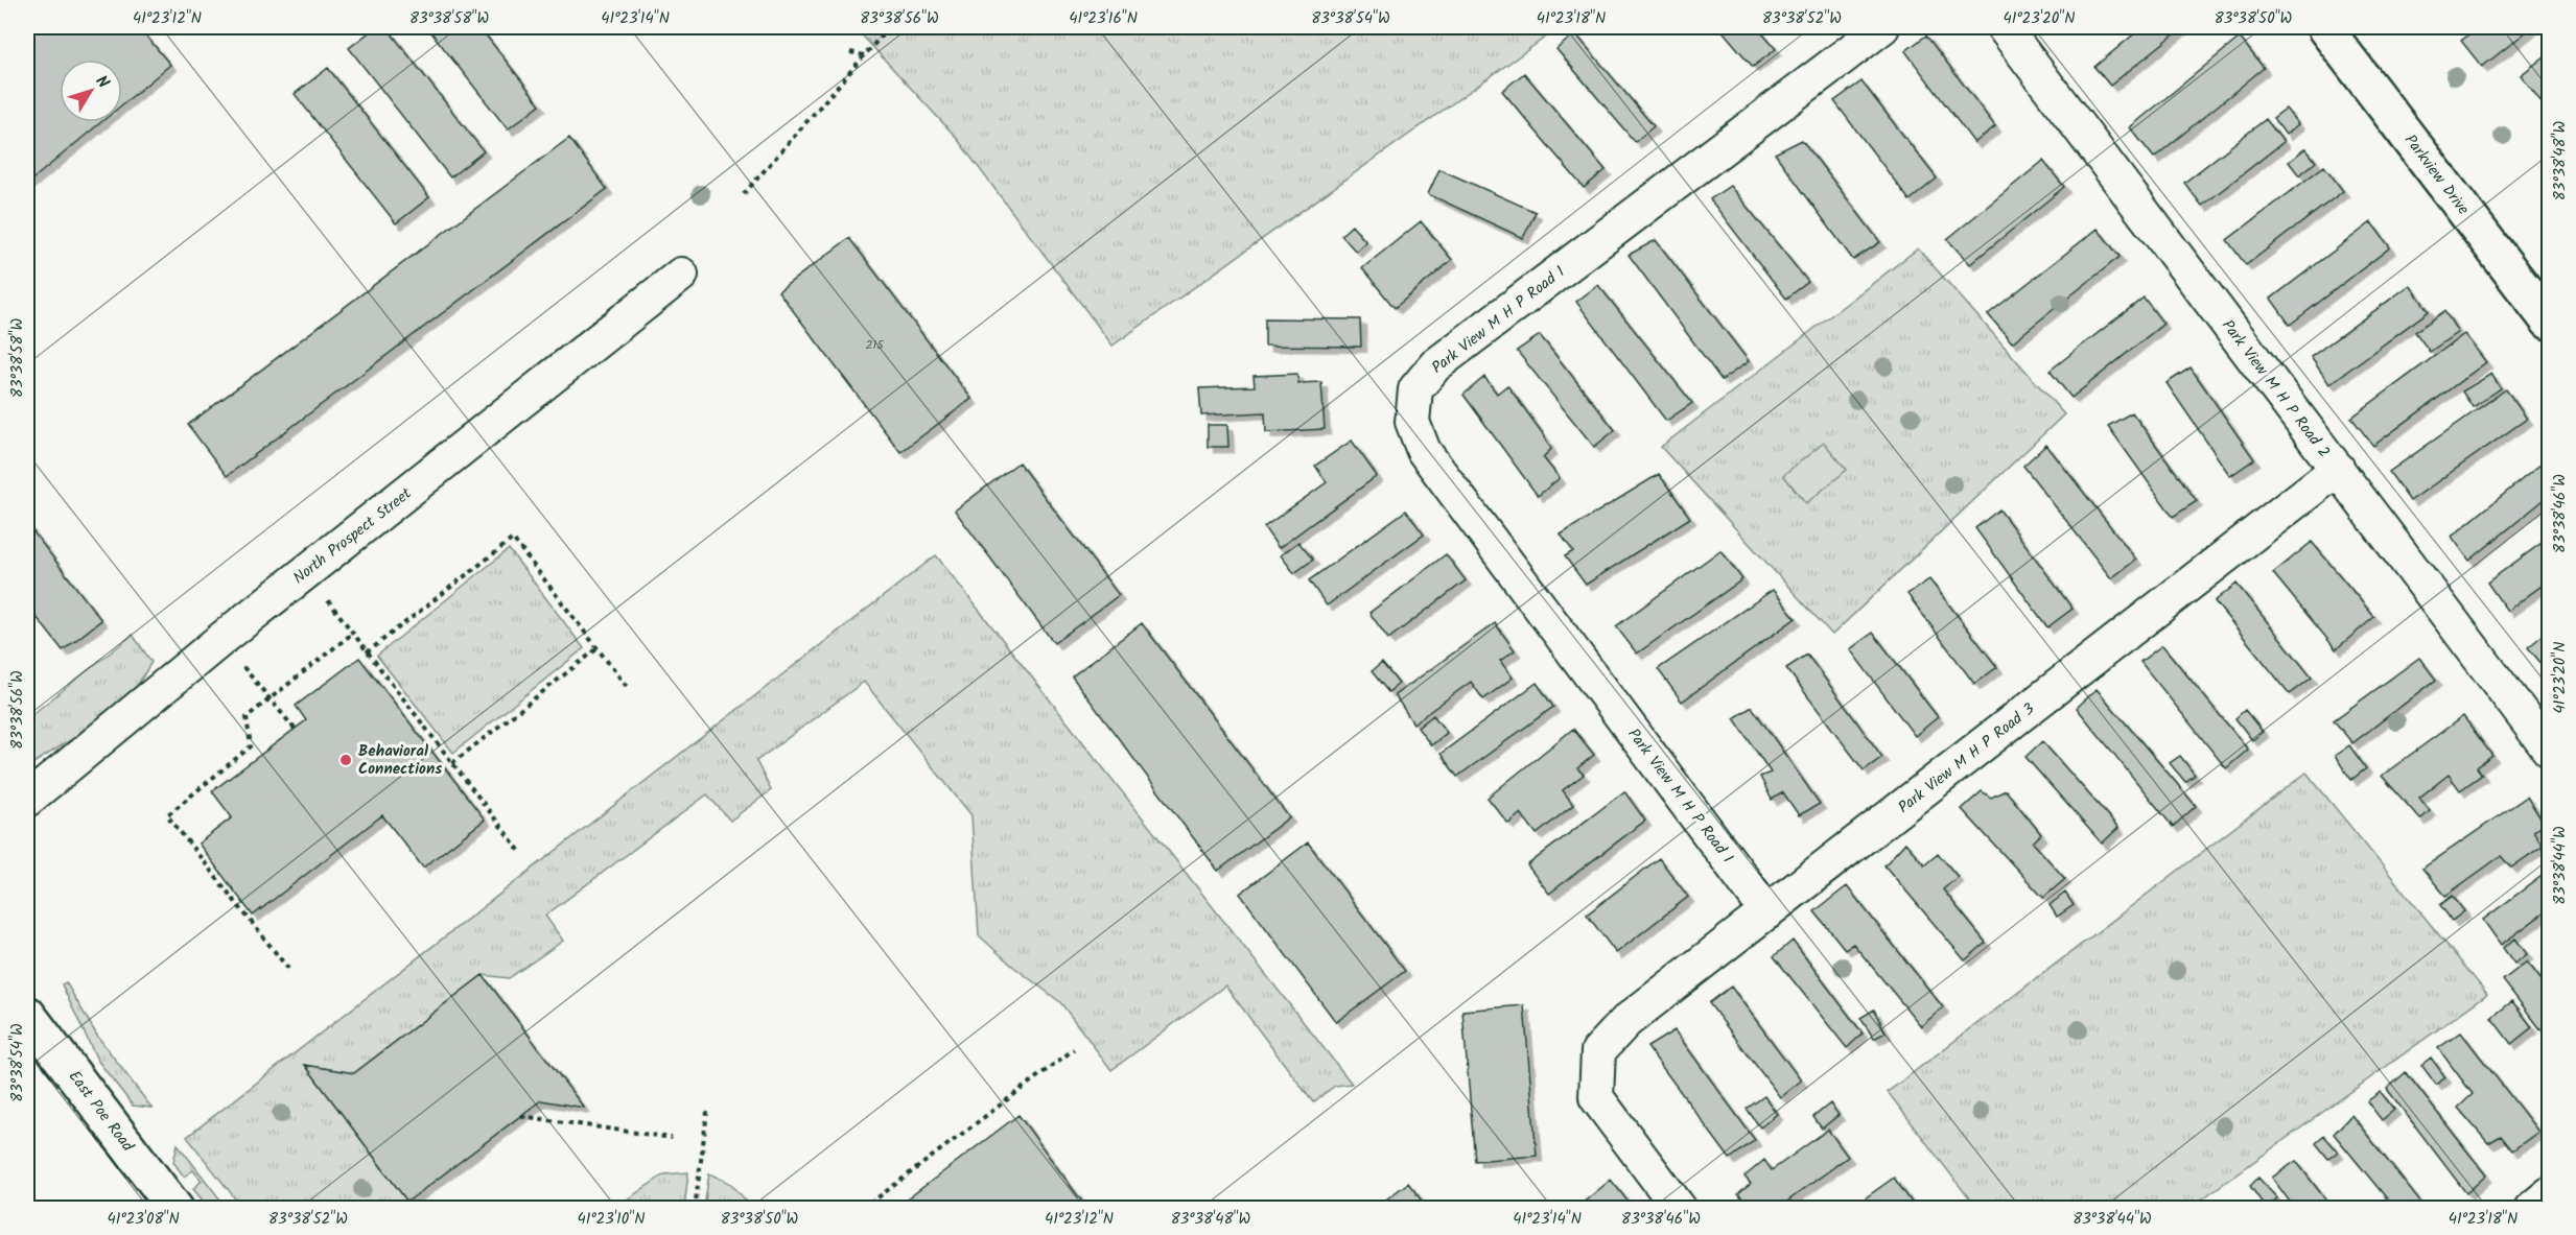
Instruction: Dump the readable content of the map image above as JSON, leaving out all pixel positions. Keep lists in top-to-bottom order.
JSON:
{
  "streets": {
    "street": [
      "Parkview Drive",
      "Park View M H P Road 1",
      "Park View M H P Road 2",
      "North Prospect Street",
      "Park View M H P Road 3",
      "East Poe Road"
    ]
  },
  "crossings": [
    ["Park View M H P Road 1", "Park View M H P Road 3"],
    ["Park View M H P Road 2", "Park View M H P Road 3"]
  ],
  "places": ["Behavioral Connections"],
  "house_numbers": ["215"],
  "north": "top right",
  "coordinates": [
    "41°23'12\"N",
    "83°38'58\"W",
    "41°23'14\"N",
    "83°38'56\"W",
    "41°23'16\"N",
    "83°38'54\"W",
    "41°23'18\"N",
    "83°38'52\"W",
    "41°23'20\"N",
    "83°38'50\"W",
    "83°38'48\"W",
    "83°38'46\"W",
    "83°38'44\"W",
    "41°23'08\"N",
    "41°23'10\"N"
  ]
}
